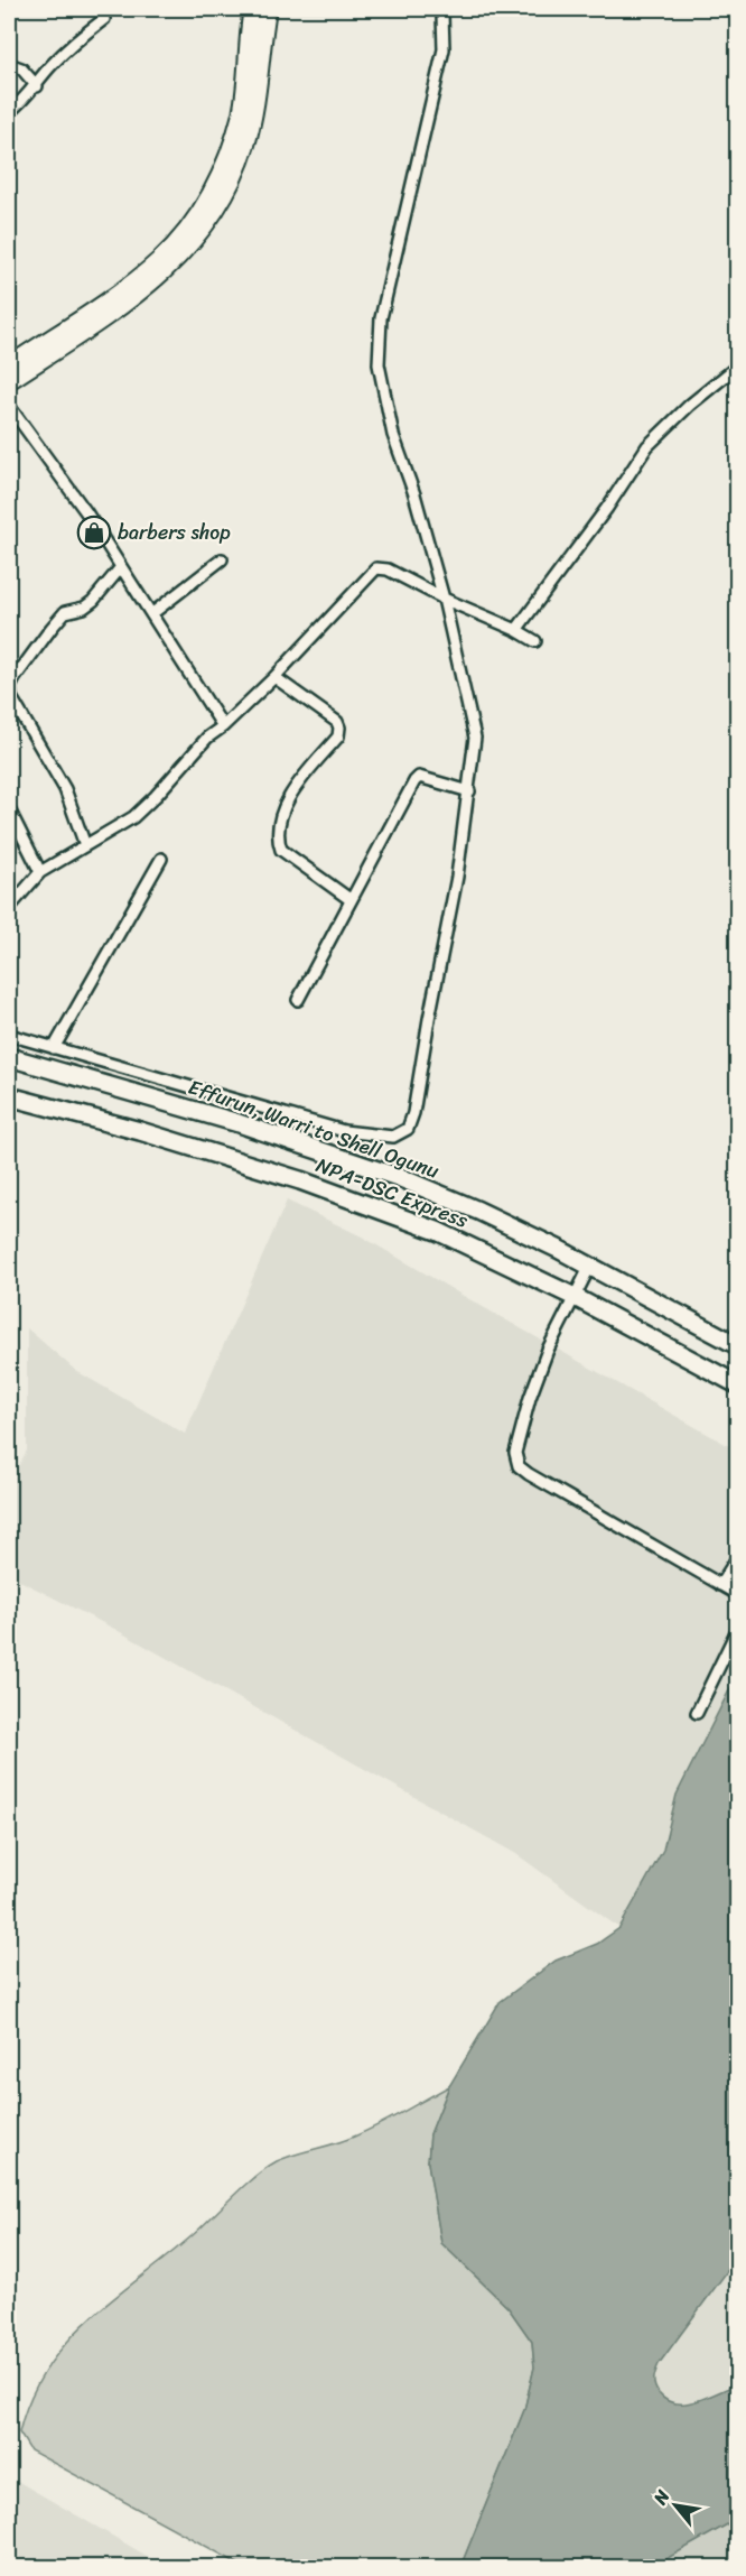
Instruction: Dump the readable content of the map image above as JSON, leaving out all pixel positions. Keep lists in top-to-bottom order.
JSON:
{
  "streets": {
    "main road": ["Effurun, Warri to Shell Ogunu", "NPA-DSC Express"]
  },
  "places": {
    "shop": ["barbers shop"]
  },
  "north": "top left"
}
